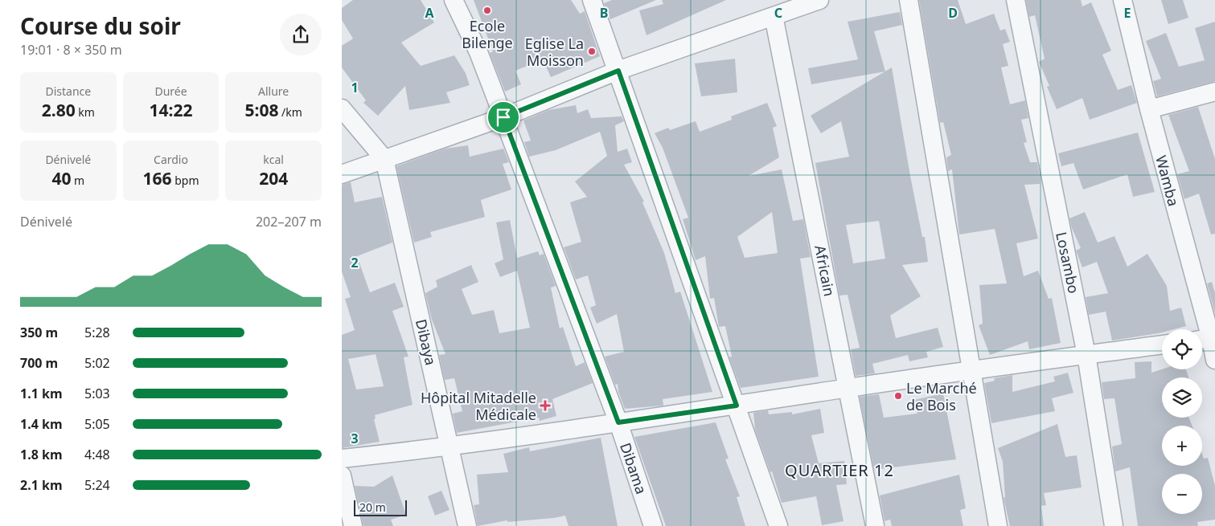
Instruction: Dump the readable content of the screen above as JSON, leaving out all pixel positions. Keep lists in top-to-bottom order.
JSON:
{
  "streets": {
    "street": [
      "Wamba",
      "Losambo",
      "Africain",
      "Dibaya",
      "Dibama"
    ]
  },
  "districts": ["QUARTIER 12"],
  "places": {
    "other": ["Ecole Bilenge", "Eglise La Moisson", "Le Marché de Bois"],
    "health": ["Hôpital Mitadelle Médicale"]
  },
  "scale_bar": "20 m",
  "page": {
    "heading": ["Course du soir", "19:01 · 8 × 350 m"],
    "stats": [
      ["Distance", "2.80 km"],
      ["Durée", "14:22"],
      ["Allure", "5:08 /km"],
      ["Dénivelé", "40 m"],
      ["Cardio", "166 bpm"],
      ["kcal", "204"]
    ],
    "chart": ["Dénivelé", "202–207 m"],
    "list": [
      {
        "name": "350 m",
        "note": "5:28"
      },
      {
        "name": "700 m",
        "note": "5:02"
      },
      {
        "name": "1.1 km",
        "note": "5:03"
      },
      {
        "name": "1.4 km",
        "note": "5:05"
      },
      {
        "name": "1.8 km",
        "note": "4:48"
      },
      {
        "name": "2.1 km",
        "note": "5:24"
      }
    ],
    "map_buttons": ["+", "−"],
    "scale": "20 m"
  },
  "grid": {
    "columns": [
      "A",
      "B",
      "C",
      "D",
      "E"
    ],
    "rows": ["1", "2", "3"]
  }
}
